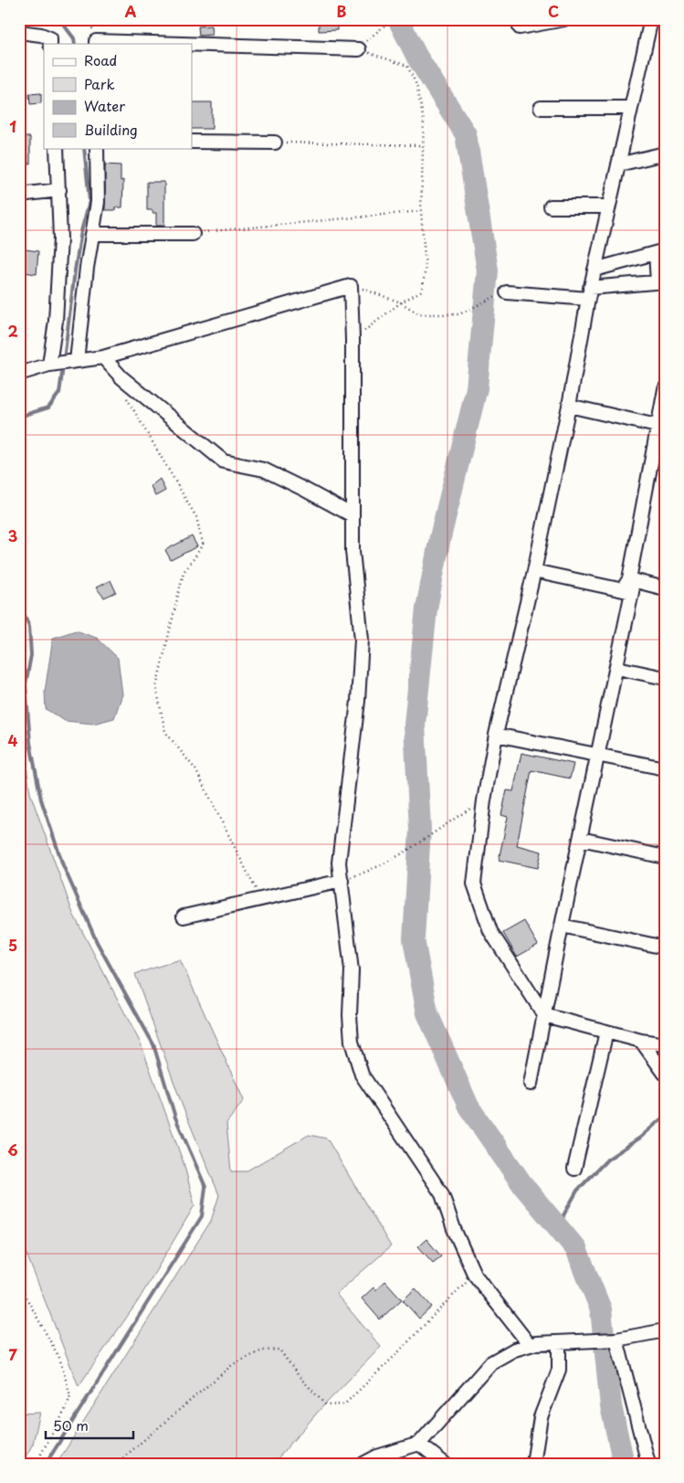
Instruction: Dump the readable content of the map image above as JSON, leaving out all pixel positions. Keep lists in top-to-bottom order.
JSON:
{
  "legend": [
    "Road",
    "Park",
    "Water",
    "Building"
  ],
  "scale_bar": "50 m",
  "grid": {
    "columns": ["A", "B", "C"],
    "rows": [
      "1",
      "2",
      "3",
      "4",
      "5",
      "6",
      "7"
    ]
  }
}
